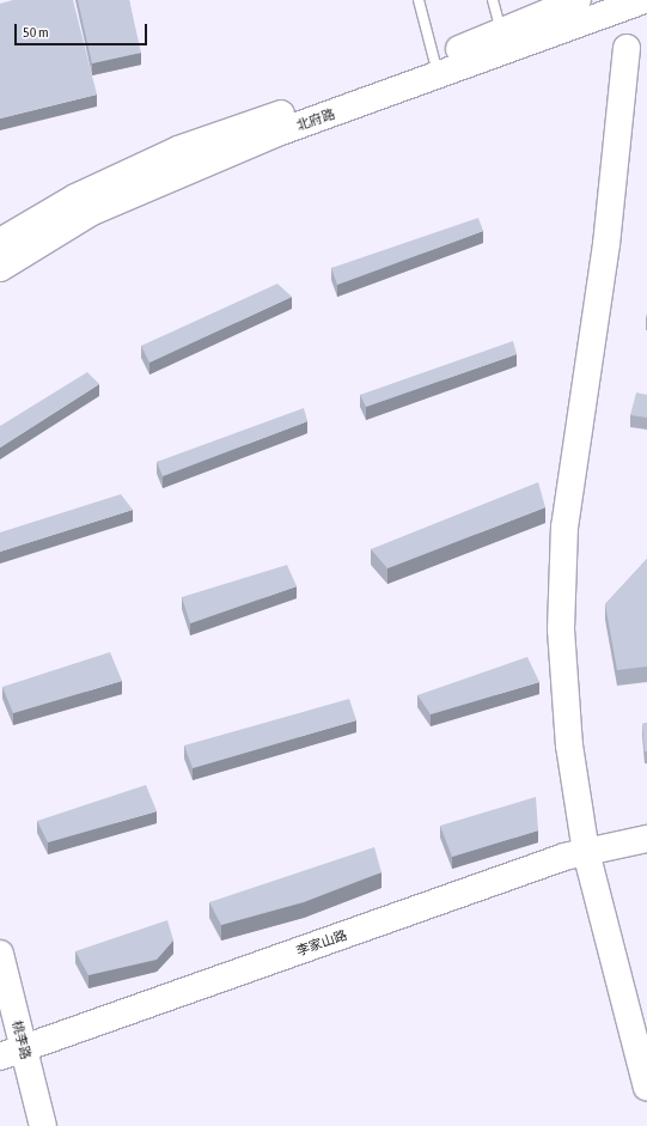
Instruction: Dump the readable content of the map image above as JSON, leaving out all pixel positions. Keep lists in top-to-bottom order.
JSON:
{
  "streets": {
    "street": ["北府路", "李家山路", "桃李路"]
  },
  "crossings": [
    ["李家山路", "桃李路"]
  ],
  "scale_bar": "50 m"
}
